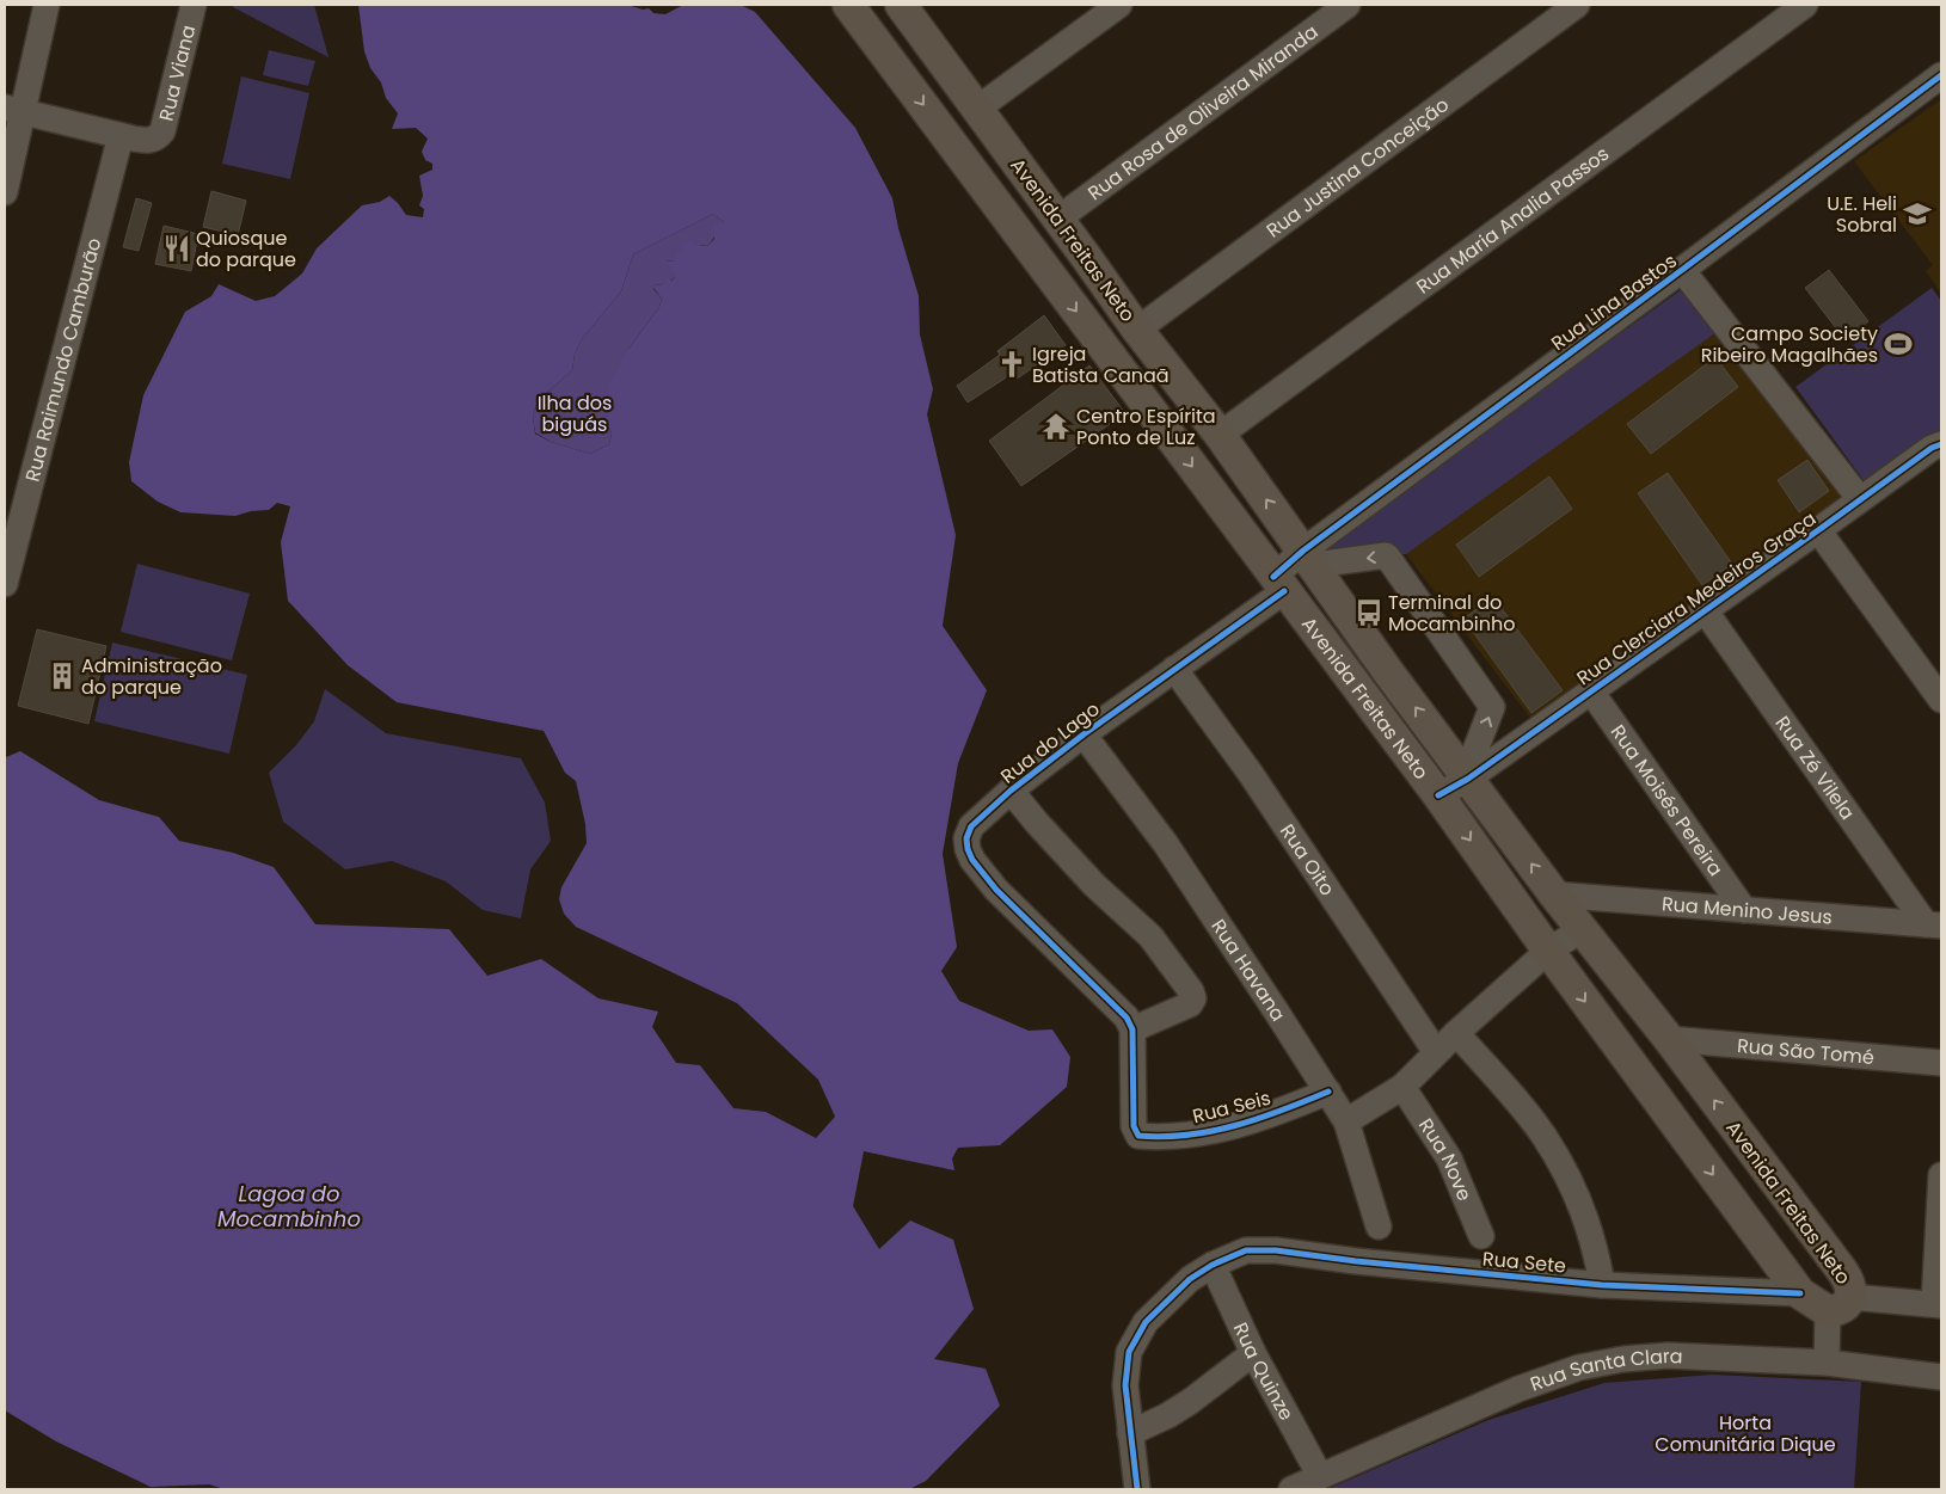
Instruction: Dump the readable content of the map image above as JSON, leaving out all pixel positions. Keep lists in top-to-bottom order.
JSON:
{
  "streets": {
    "main road": ["Avenida Freitas Neto"],
    "street": [
      "Rua Viana",
      "Rua Rosa de Oliveira Miranda",
      "Rua Justina Conceição",
      "Rua Maria Analia Passos",
      "Rua Lina Bastos",
      "Rua Raimundo Camburão",
      "Rua Clerciara Medeiros Graça",
      "Rua do Lago",
      "Rua Zé Vilela",
      "Rua Moisés Pereira",
      "Rua Oito",
      "Rua Menino Jesus",
      "Rua Havana",
      "Rua São Tomé",
      "Rua Seis",
      "Rua Nove",
      "Rua Sete",
      "Rua Quinze",
      "Rua Santa Clara"
    ]
  },
  "crossings": [
    ["Rua Viana", "Rua Raimundo Camburão"],
    ["Rua Rosa de Oliveira Miranda", "Avenida Freitas Neto"],
    ["Rua Justina Conceição", "Avenida Freitas Neto"],
    ["Rua Maria Analia Passos", "Avenida Freitas Neto"],
    ["Avenida Freitas Neto", "Rua Lina Bastos"],
    ["Avenida Freitas Neto", "Rua Clerciara Medeiros Graça"],
    ["Avenida Freitas Neto", "Rua do Lago"],
    ["Avenida Freitas Neto", "Rua Menino Jesus"],
    ["Avenida Freitas Neto", "Rua São Tomé"],
    ["Avenida Freitas Neto", "Rua Sete"],
    ["Rua Lina Bastos", "Rua do Lago"],
    ["Rua Clerciara Medeiros Graça", "Rua Zé Vilela"],
    ["Rua Clerciara Medeiros Graça", "Rua Moisés Pereira"],
    ["Rua do Lago", "Rua Oito"],
    ["Rua do Lago", "Rua Havana"],
    ["Rua do Lago", "Rua Seis"],
    ["Rua Zé Vilela", "Rua Menino Jesus"],
    ["Rua Moisés Pereira", "Rua Menino Jesus"],
    ["Rua Havana", "Rua Seis"],
    ["Rua Sete", "Rua Quinze"],
    ["Rua Quinze", "Rua Santa Clara"]
  ],
  "water": ["Lagoa do Mocambinho"],
  "parks": ["Ilha dos biguás", "Horta Comunitária Dique"],
  "places": {
    "school or university": ["U.E. Heli Sobral"],
    "restaurant": ["Quiosque do parque"],
    "sports": ["Campo Society Ribeiro Magalhães"],
    "church": ["Igreja Batista Canaã"],
    "temple": ["Centro Espírita Ponto de Luz"],
    "bus stop": ["Terminal do Mocambinho"],
    "building": ["Administração do parque"]
  }
}
